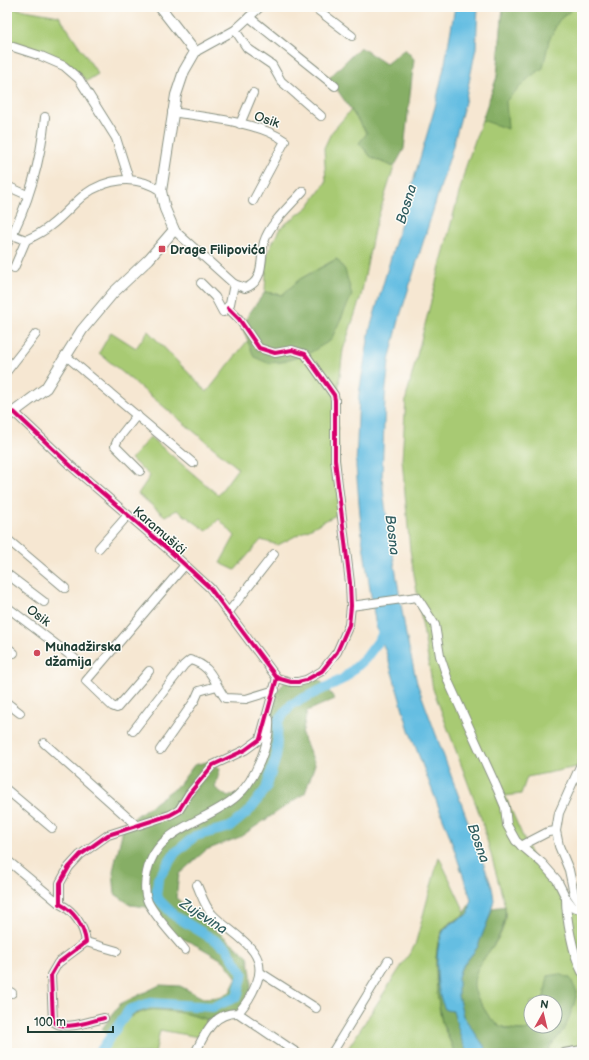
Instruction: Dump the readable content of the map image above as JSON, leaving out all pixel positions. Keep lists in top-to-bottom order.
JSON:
{
  "streets": {
    "street": ["Osik", "Karamušići"]
  },
  "water": ["Bosna", "Zujevina"],
  "places": {
    "transit": ["Drage Filipovića"],
    "other": ["Muhadžirska džamija"]
  },
  "scale_bar": "100 m",
  "north": "top"
}
